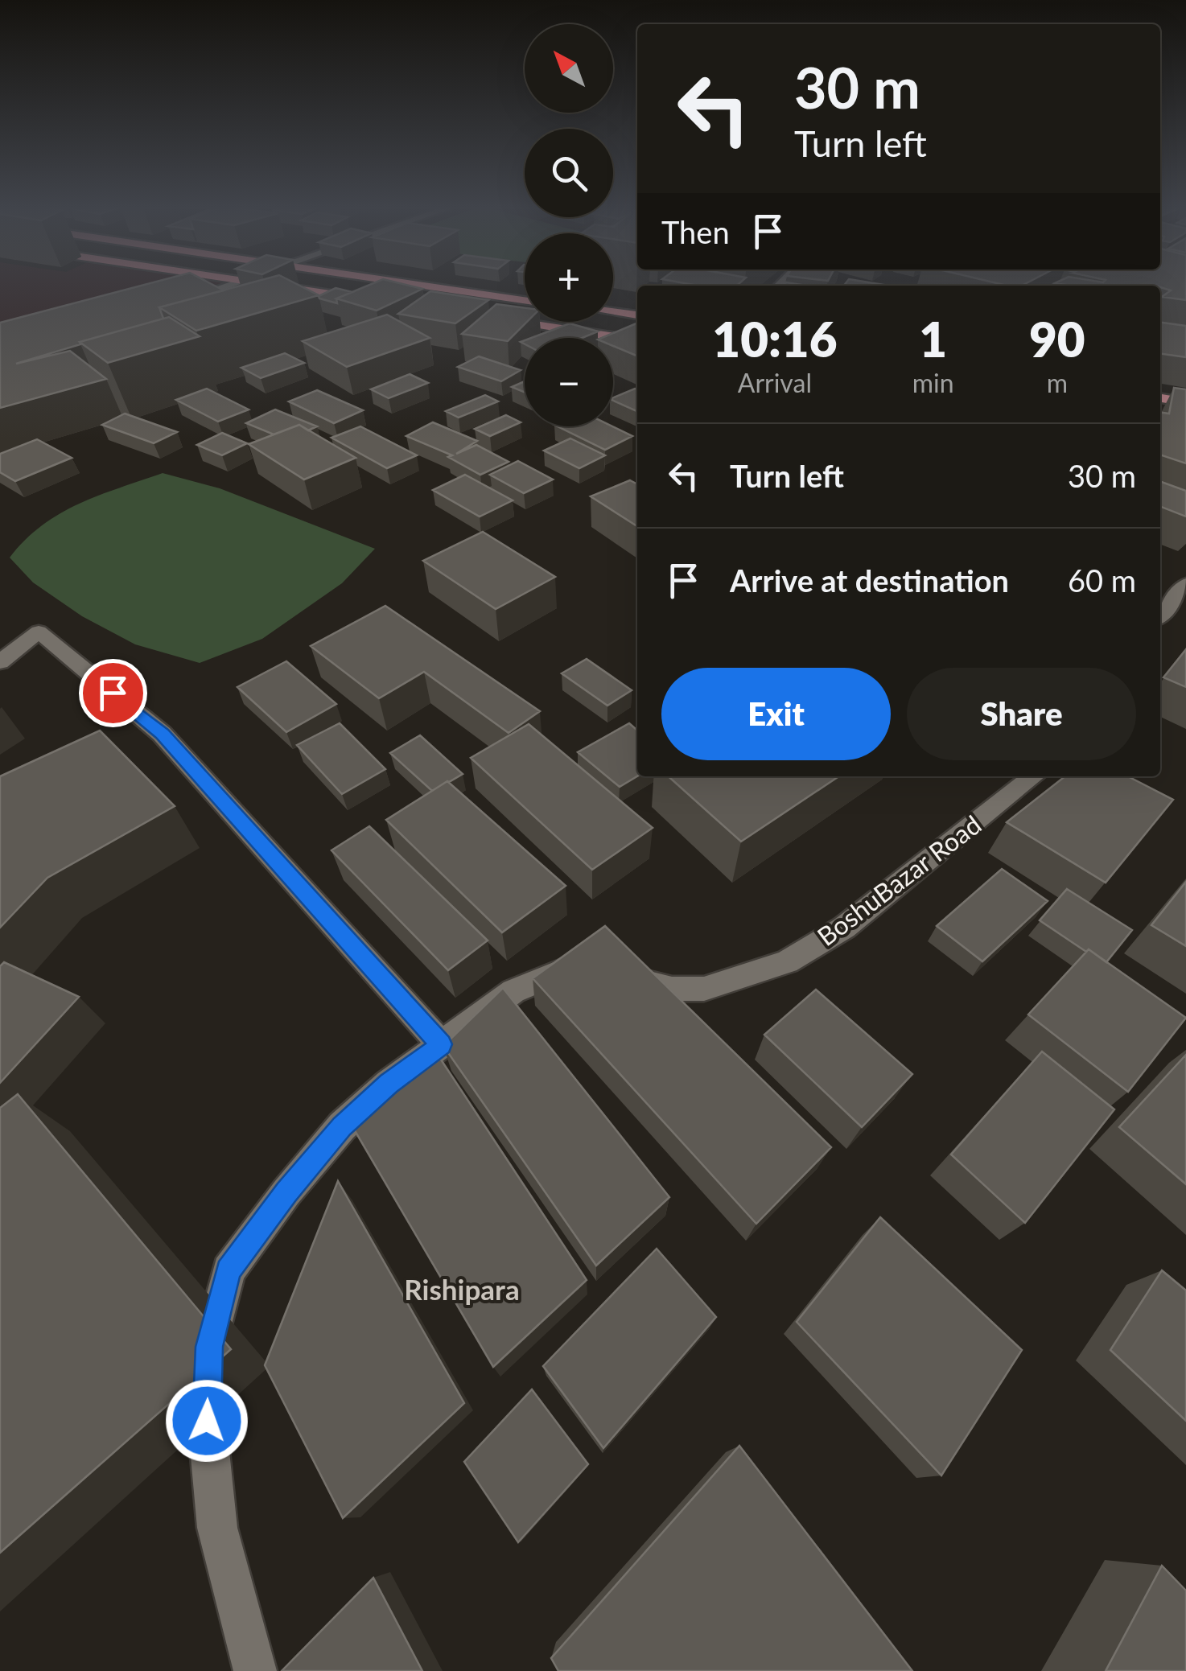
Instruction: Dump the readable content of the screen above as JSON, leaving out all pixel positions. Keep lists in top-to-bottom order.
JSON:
{
  "streets": {
    "street": ["BoshuBazar Road"]
  },
  "districts": ["Rishipara"],
  "north": "top left",
  "page": {
    "map_buttons": ["+", "−"],
    "turn": ["30 m", "Turn left"],
    "then": "Then",
    "eta": [
      "10:16",
      "Arrival",
      "1",
      "min",
      "90",
      "m"
    ],
    "list": [
      {
        "name": "Turn left",
        "value": "30 m"
      },
      {
        "name": "Arrive at destination",
        "value": "60 m"
      }
    ],
    "buttons": ["Exit", "Share"]
  }
}
